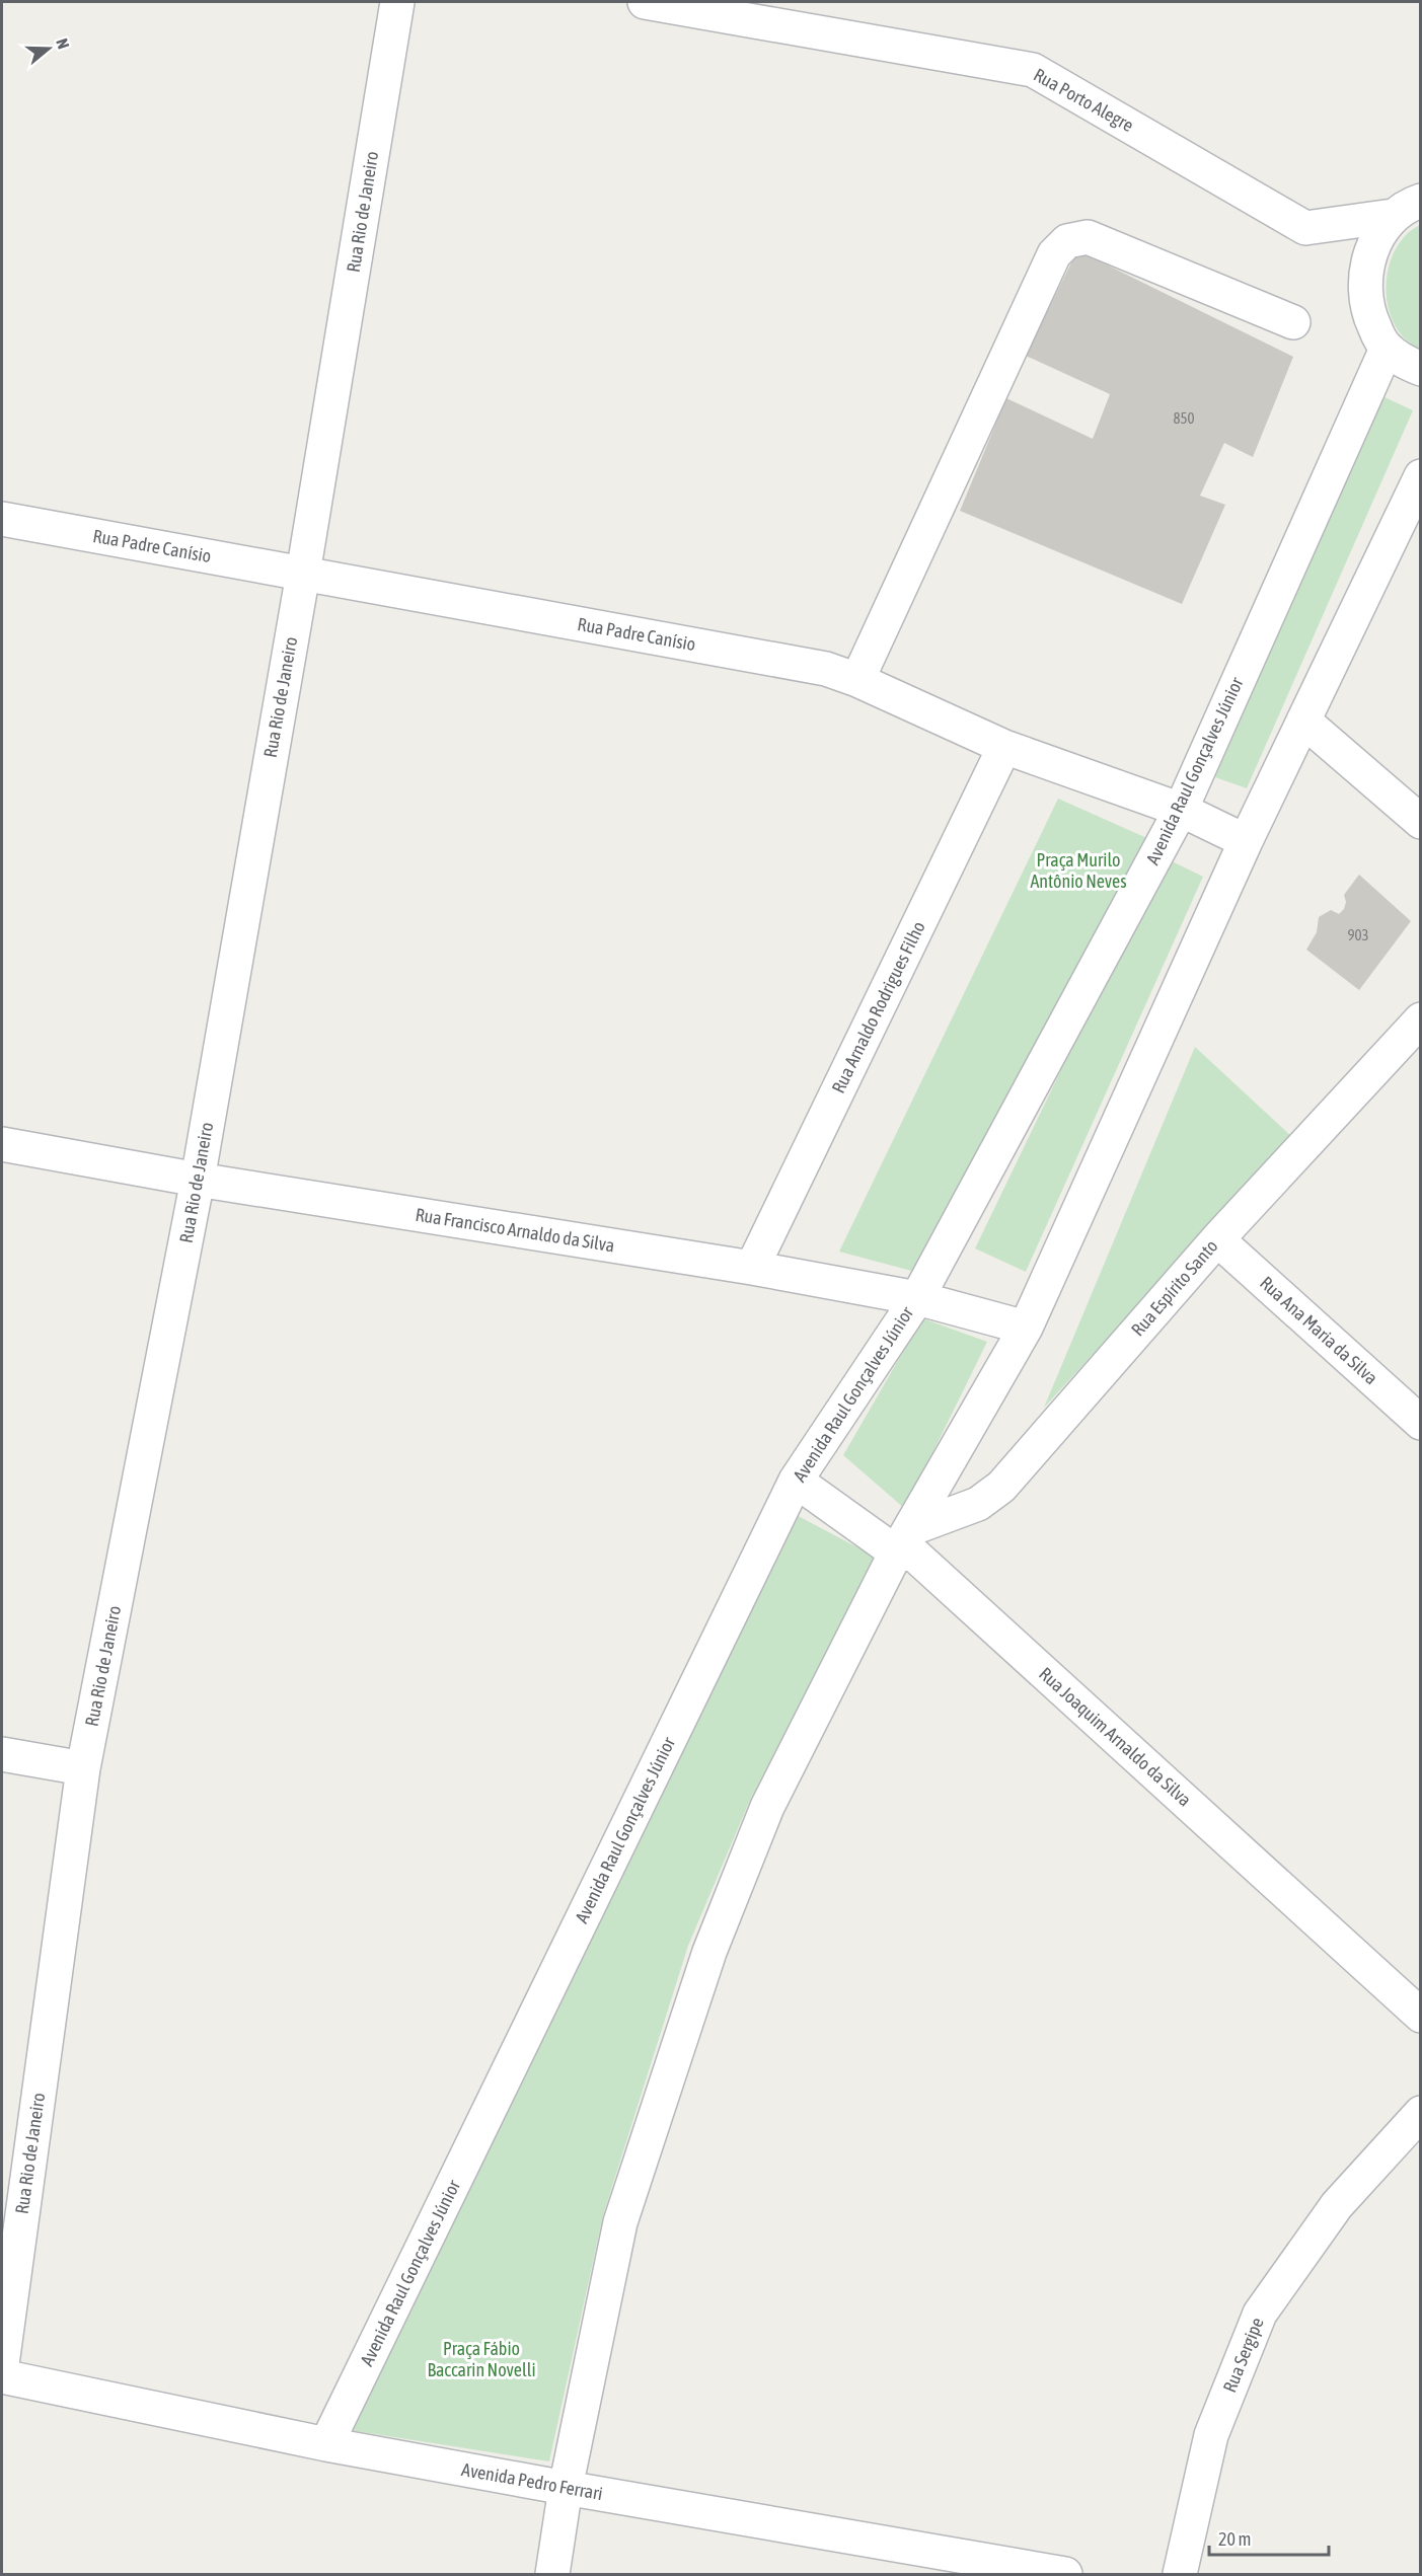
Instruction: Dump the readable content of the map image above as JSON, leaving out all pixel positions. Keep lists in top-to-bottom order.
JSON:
{
  "streets": {
    "street": [
      "Rua Porto Alegre",
      "Rua Rio de Janeiro",
      "Rua Padre Canísio",
      "Avenida Raul Gonçalves Júnior",
      "Rua Arnaldo Rodrigues Filho",
      "Rua Francisco Arnaldo da Silva",
      "Rua Espírito Santo",
      "Rua Ana Maria da Silva",
      "Rua Joaquim Arnaldo da Silva",
      "Rua Sergipe",
      "Avenida Pedro Ferrari"
    ]
  },
  "crossings": [
    ["Rua Rio de Janeiro", "Rua Padre Canísio"],
    ["Rua Rio de Janeiro", "Rua Francisco Arnaldo da Silva"],
    ["Rua Padre Canísio", "Avenida Raul Gonçalves Júnior"],
    ["Rua Padre Canísio", "Rua Arnaldo Rodrigues Filho"],
    ["Avenida Raul Gonçalves Júnior", "Rua Francisco Arnaldo da Silva"],
    ["Avenida Raul Gonçalves Júnior", "Rua Joaquim Arnaldo da Silva"],
    ["Avenida Raul Gonçalves Júnior", "Avenida Pedro Ferrari"],
    ["Rua Arnaldo Rodrigues Filho", "Rua Francisco Arnaldo da Silva"],
    ["Rua Espírito Santo", "Rua Ana Maria da Silva"],
    ["Rua Espírito Santo", "Rua Joaquim Arnaldo da Silva"]
  ],
  "parks": ["Praça Murilo Antônio Neves", "Praça Fábio Baccarin Novelli"],
  "house_numbers": ["850", "903"],
  "scale_bar": "20 m",
  "north": "right"
}
